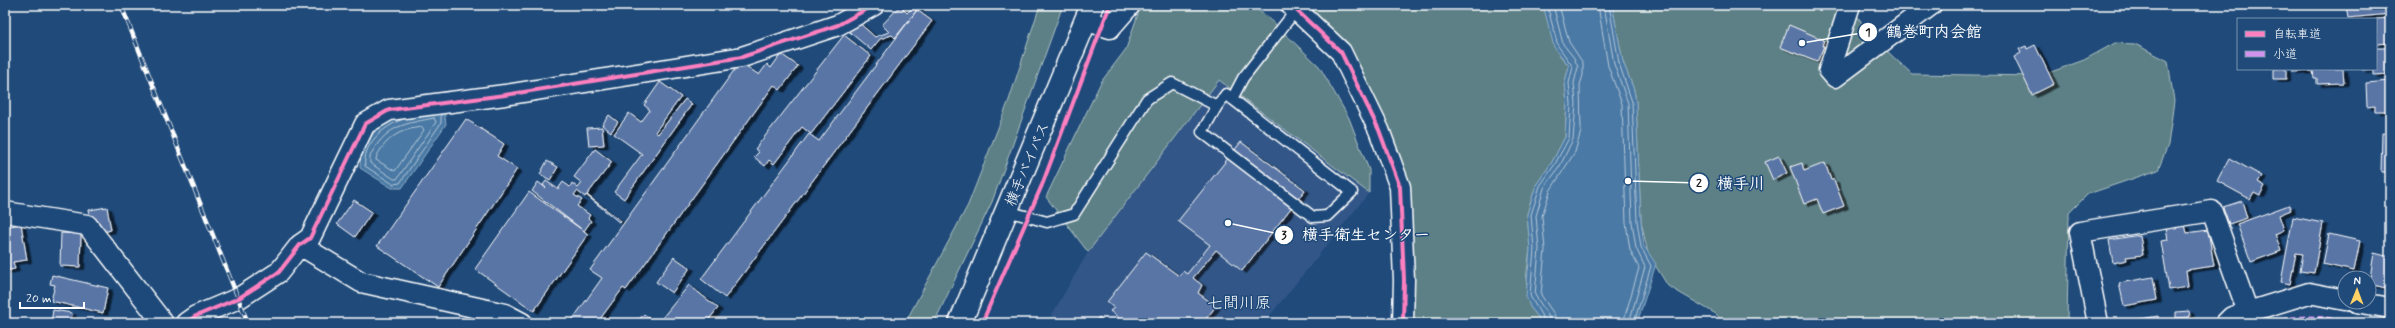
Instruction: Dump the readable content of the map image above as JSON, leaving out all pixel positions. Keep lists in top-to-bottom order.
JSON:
{
  "streets": {
    "highway": ["横手バイパス"]
  },
  "districts": ["七間川原"],
  "places": ["鶴巻町内会館", "横手川", "横手衛生センター"],
  "legend": ["自転車道", "小道"],
  "scale_bar": "20 m",
  "north": "top"
}
